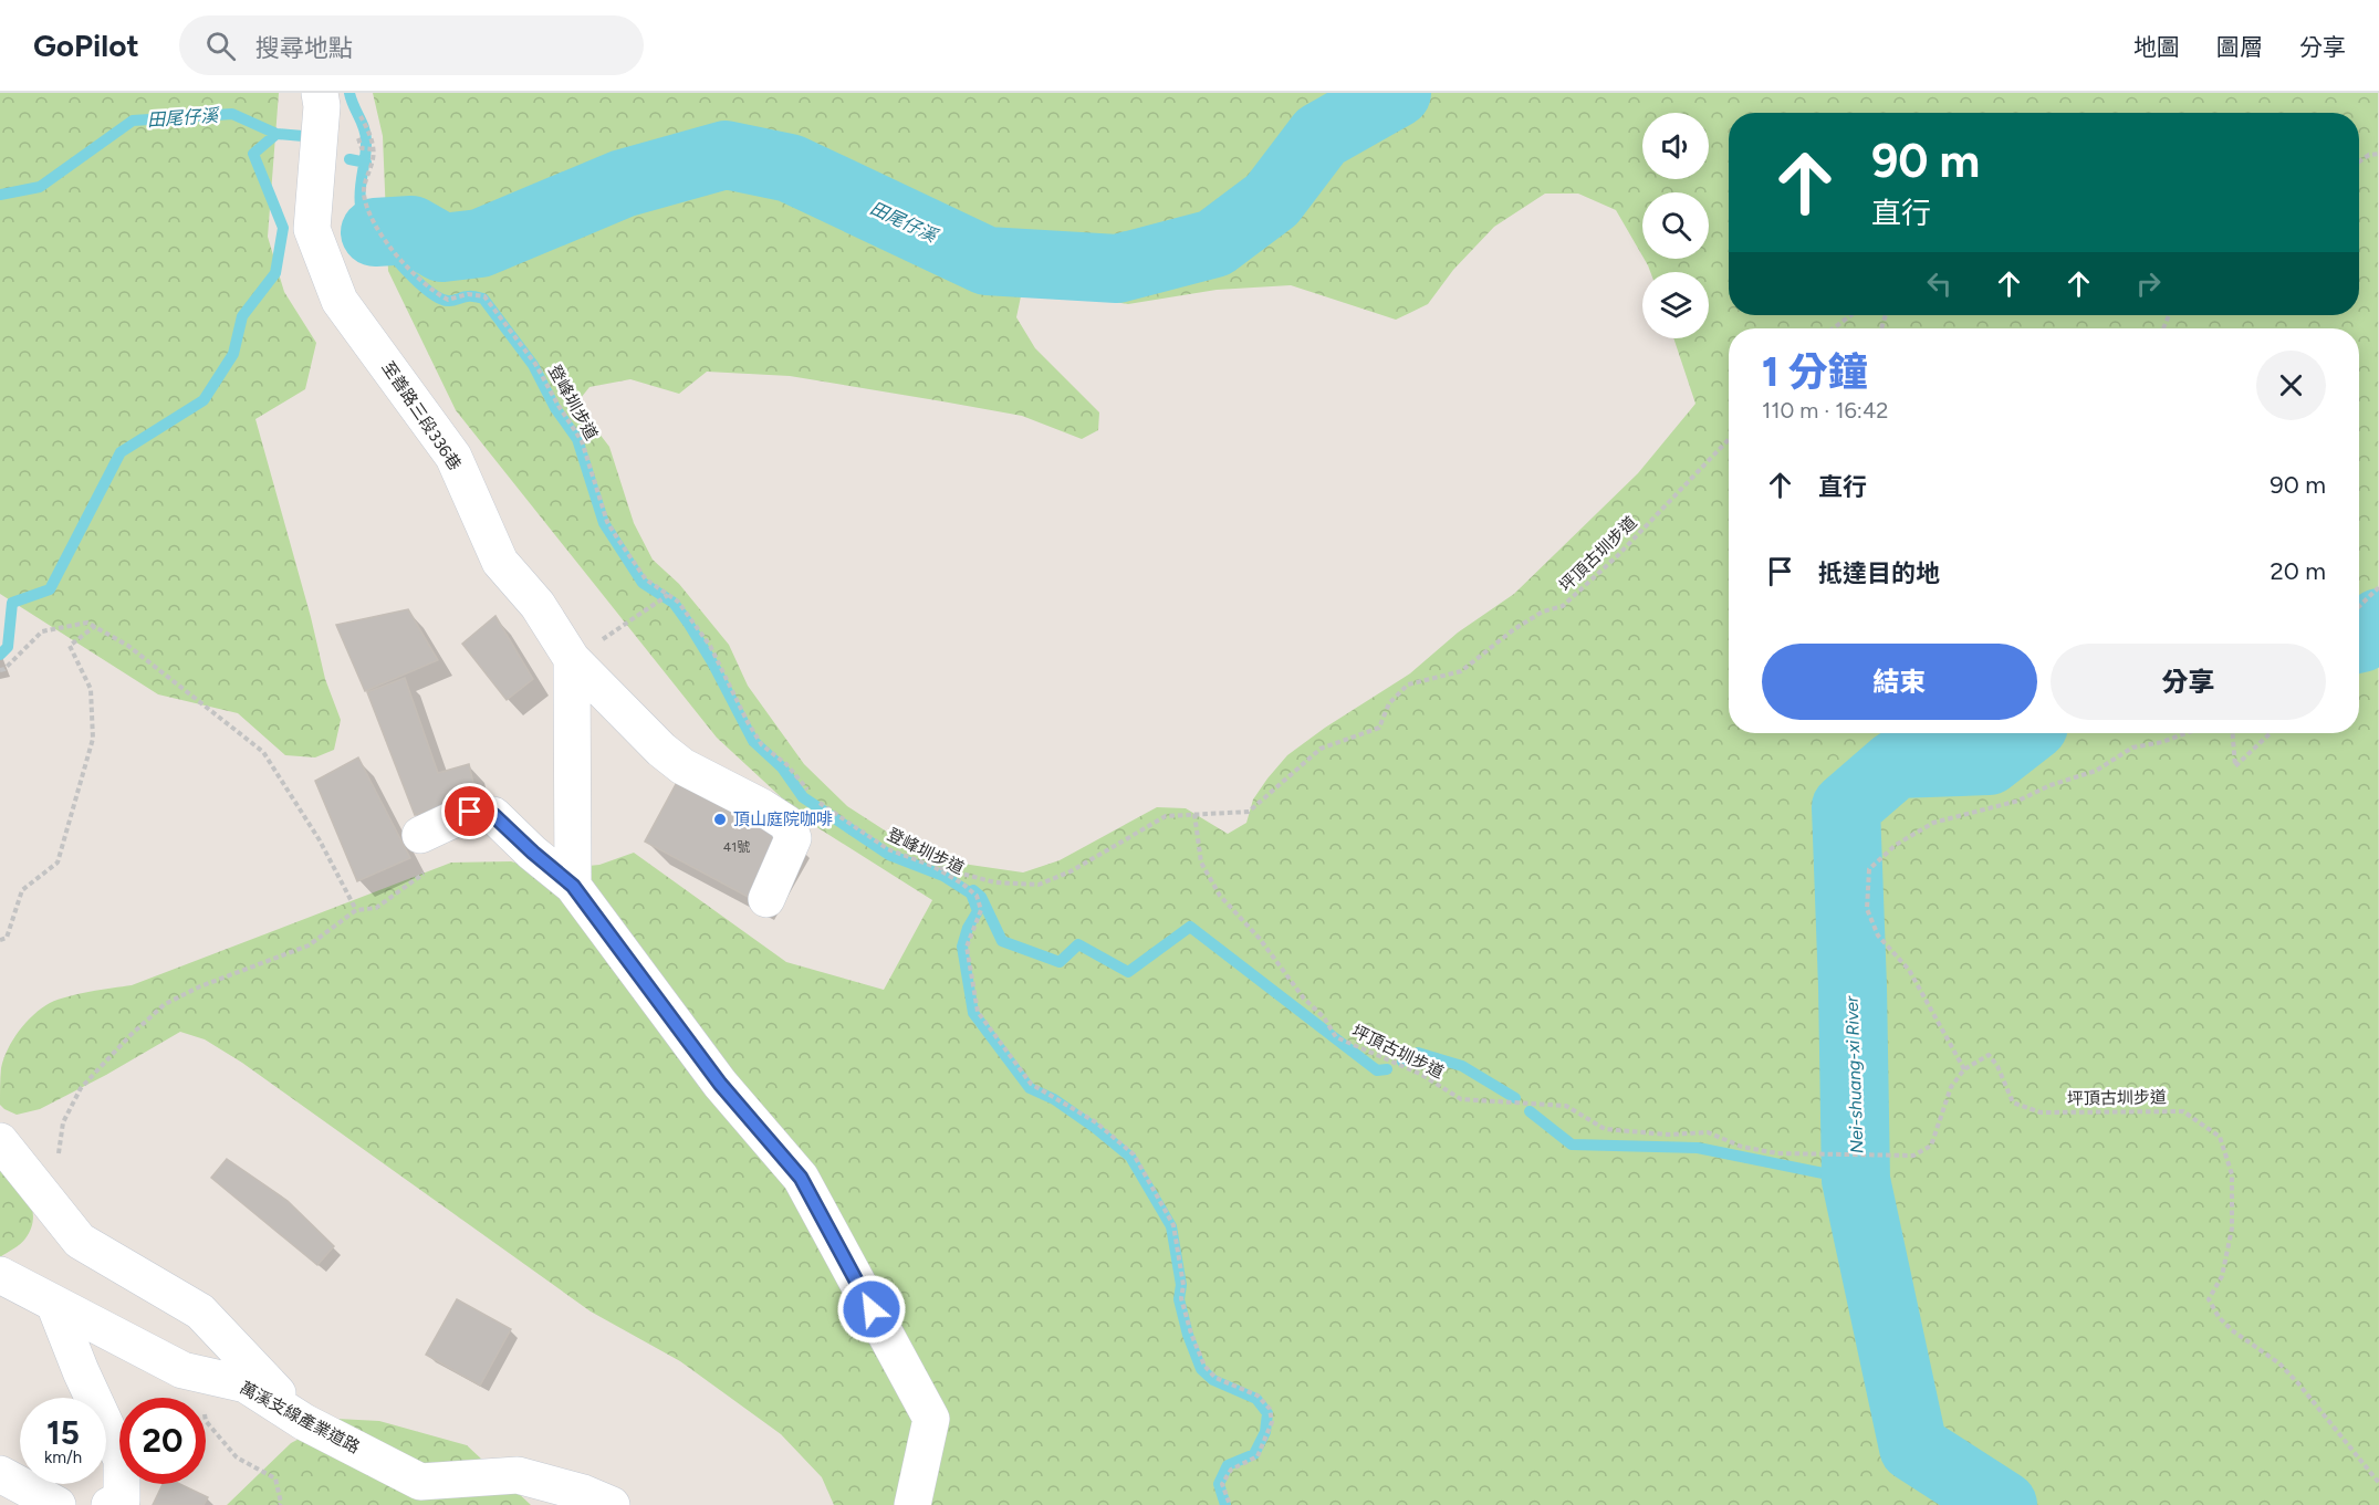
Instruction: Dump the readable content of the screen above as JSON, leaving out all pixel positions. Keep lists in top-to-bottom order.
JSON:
{
  "streets": {
    "street": ["至善路三段336巷", "萬溪支線產業道路"],
    "path": ["登峰圳步道", "坪頂古圳步道"]
  },
  "crossings": [
    ["登峰圳步道", "坪頂古圳步道"]
  ],
  "water": ["田尾仔溪", "Nei-shuang-xi River"],
  "places": ["頂山庭院咖啡"],
  "house_numbers": ["41號"],
  "page": {
    "header": "GoPilot",
    "search": "搜尋地點",
    "nav": ["地圖", "圖層", "分享"],
    "turn": ["90 m", "直行"],
    "heading": ["1 分鐘", "110 m · 16:42"],
    "list": [
      {
        "name": "直行",
        "value": "90 m"
      },
      {
        "name": "抵達目的地",
        "value": "20 m"
      }
    ],
    "buttons": ["結束", "分享"],
    "speed": "15 km/h",
    "limit": "20"
  }
}
